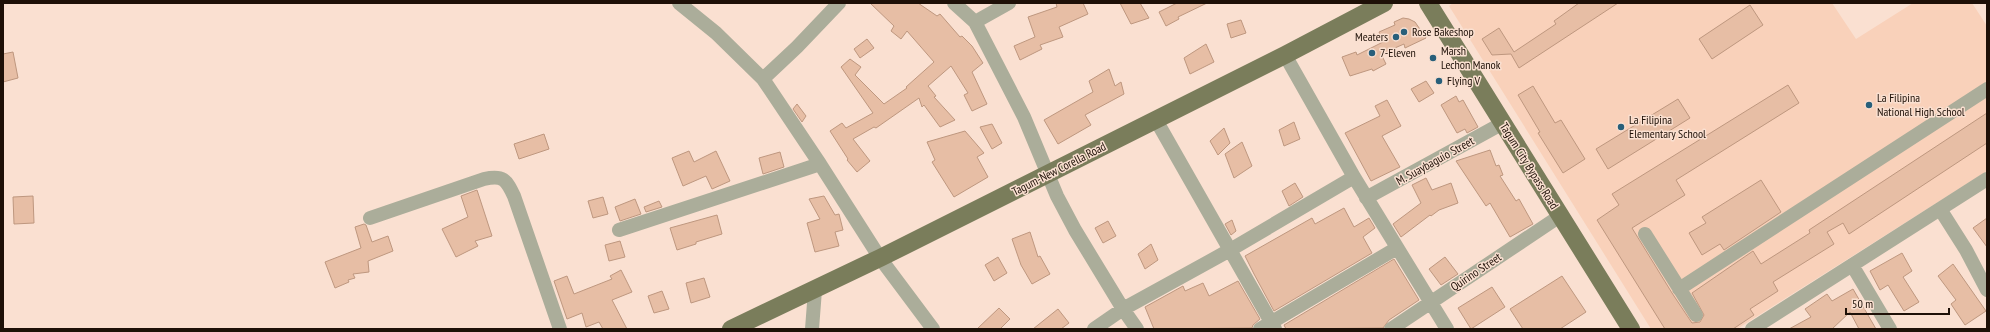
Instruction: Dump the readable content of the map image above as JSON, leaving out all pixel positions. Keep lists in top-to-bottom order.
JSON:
{
  "streets": {
    "main road": ["Tagum City Bypass Road", "Tagum-New Corella Road"],
    "street": ["M. Suaybaguio Street", "Quirino Street"]
  },
  "crossings": [
    ["M. Suaybaguio Street", "Tagum City Bypass Road"],
    ["Tagum City Bypass Road", "Quirino Street"]
  ],
  "places": [
    "Rose Bakeshop",
    "Meaters",
    "7-Eleven",
    "Marsh Lechon Manok",
    "Flying V",
    "La Filipina National High School",
    "La Filipina Elementary School"
  ],
  "scale_bar": "50 m"
}
